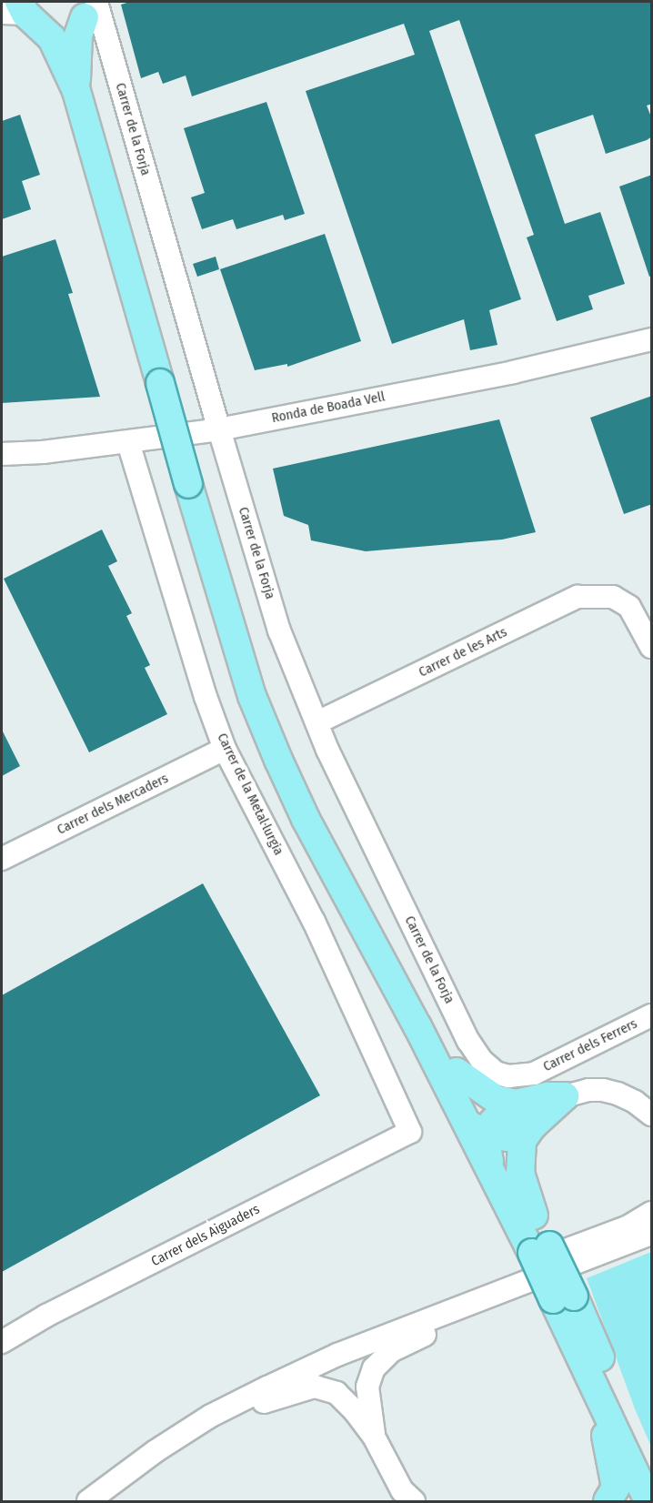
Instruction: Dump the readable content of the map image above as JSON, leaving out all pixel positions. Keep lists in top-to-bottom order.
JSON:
{
  "streets": {
    "street": [
      "Carrer de la Forja",
      "Ronda de Boada Vell",
      "Carrer de les Arts",
      "Carrer de la Metal·lurgia",
      "Carrer dels Mercaders",
      "Carrer dels Ferrers",
      "Carrer dels Aiguaders"
    ]
  },
  "crossings": [
    ["Carrer de la Forja", "Ronda de Boada Vell"],
    ["Carrer de la Forja", "Carrer de les Arts"],
    ["Carrer de la Forja", "Carrer dels Ferrers"],
    ["Ronda de Boada Vell", "Carrer de la Metal·lurgia"],
    ["Carrer de la Metal·lurgia", "Carrer dels Mercaders"],
    ["Carrer de la Metal·lurgia", "Carrer dels Aiguaders"]
  ]
}
